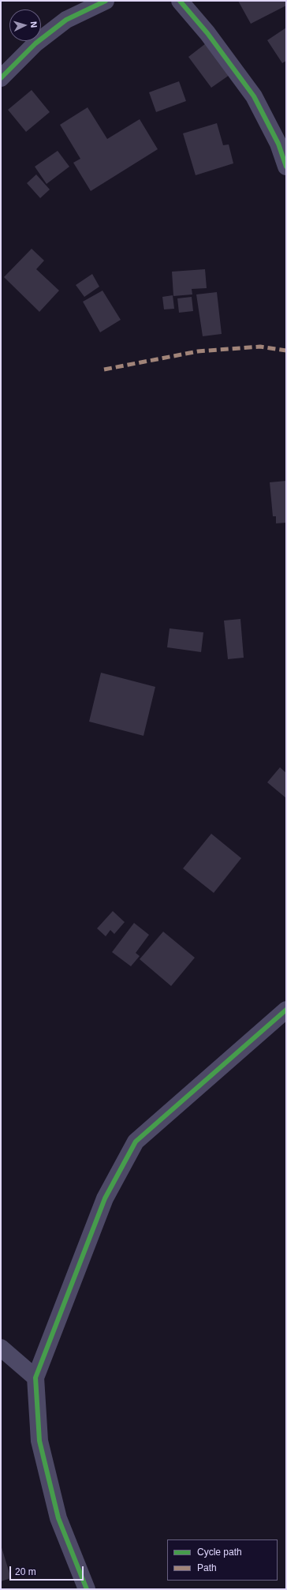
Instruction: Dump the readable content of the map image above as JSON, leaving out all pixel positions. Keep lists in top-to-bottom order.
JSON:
{
  "legend": ["Cycle path", "Path"],
  "scale_bar": "20 m",
  "north": "right"
}
